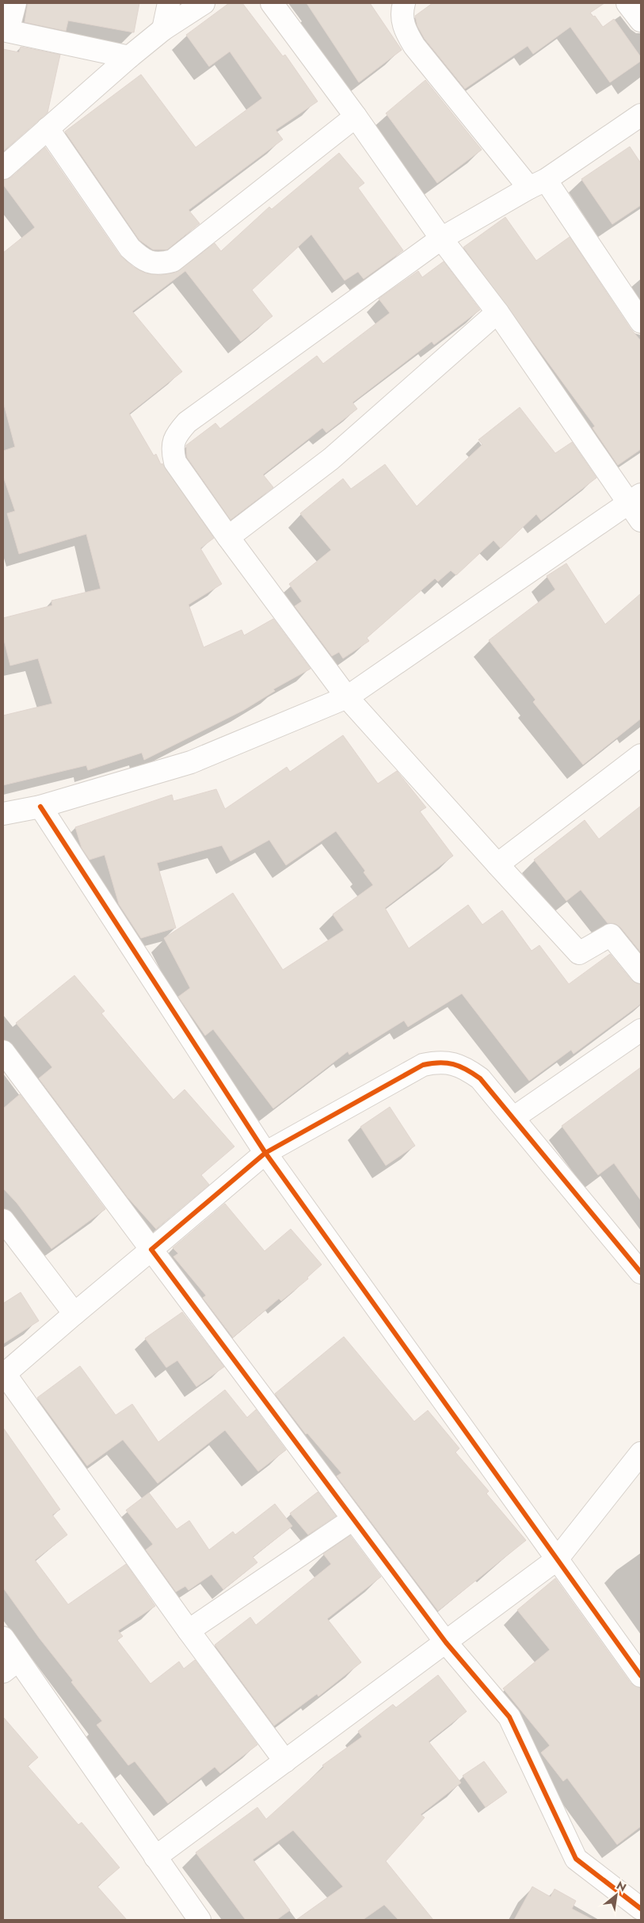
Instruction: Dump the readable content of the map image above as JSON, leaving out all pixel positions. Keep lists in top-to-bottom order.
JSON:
{
  "north": "top right"
}
